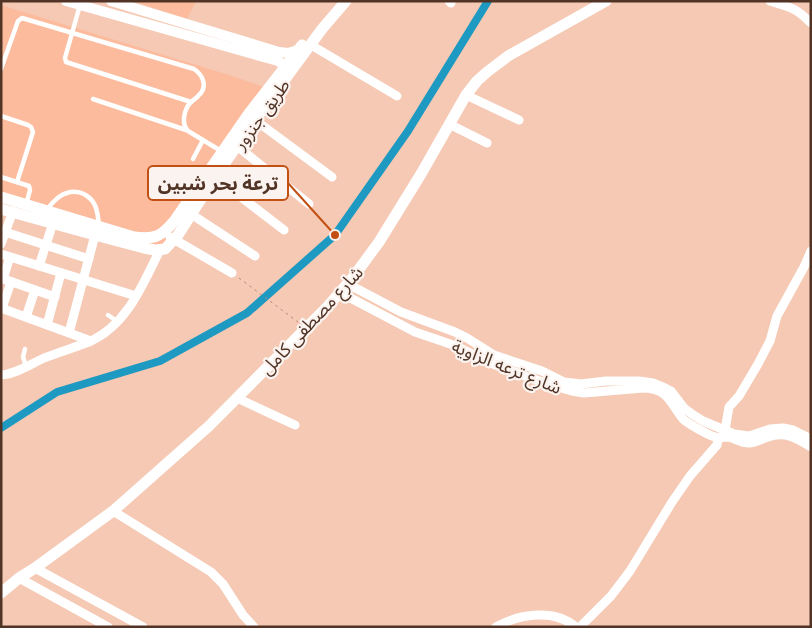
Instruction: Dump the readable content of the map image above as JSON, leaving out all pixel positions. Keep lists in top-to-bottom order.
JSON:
{
  "streets": {
    "main road": ["طريق جنزور", "شارع مصطفى كامل"],
    "street": ["شارع ترعه الزاوية"]
  },
  "crossings": [
    ["شارع مصطفى كامل", "شارع ترعه الزاوية"]
  ],
  "places": ["ترعة بحر شبين"]
}
